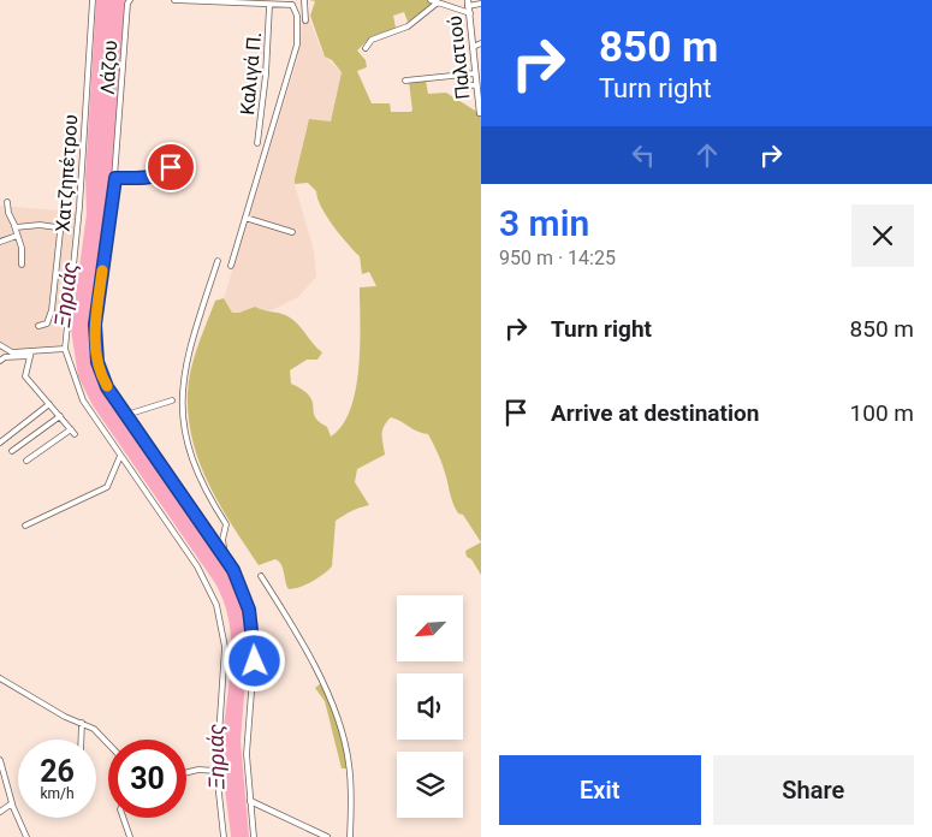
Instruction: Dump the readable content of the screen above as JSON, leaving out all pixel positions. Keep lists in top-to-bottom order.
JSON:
{
  "streets": {
    "street": [
      "Παλατιού",
      "Λάζου",
      "Καλιγά Π.",
      "Χατζηπέτρου"
    ]
  },
  "water": ["Ξηριάς"],
  "north": "bottom left",
  "page": {
    "turn": ["850 m", "Turn right"],
    "heading": ["3 min", "950 m · 14:25"],
    "list": [
      {
        "name": "Turn right",
        "value": "850 m"
      },
      {
        "name": "Arrive at destination",
        "value": "100 m"
      }
    ],
    "speed": "26 km/h",
    "limit": "30",
    "buttons": ["Exit", "Share"]
  }
}
